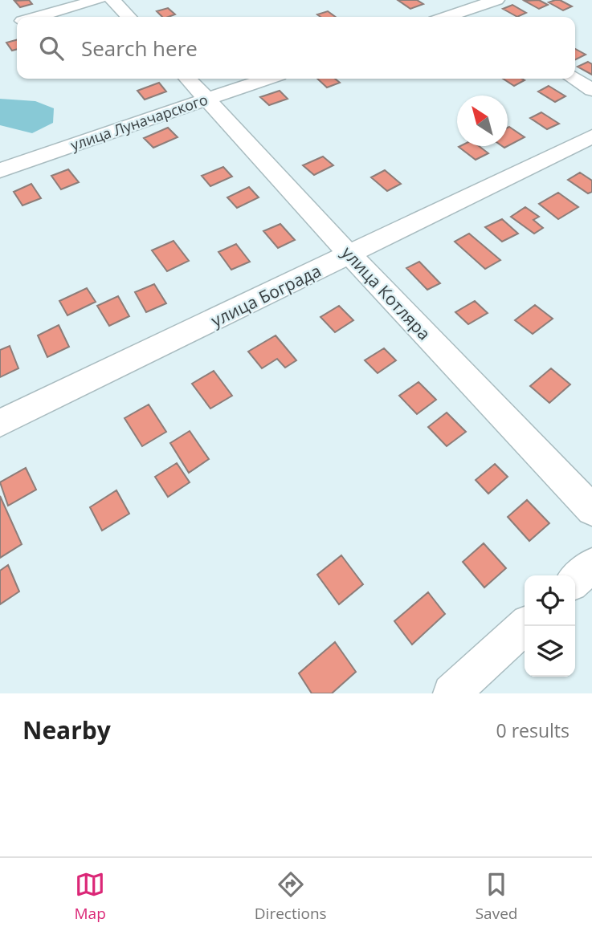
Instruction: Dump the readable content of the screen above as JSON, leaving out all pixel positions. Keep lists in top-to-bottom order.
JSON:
{
  "streets": {
    "street": ["улица Луначарского", "улица Котляра", "улица Бограда"]
  },
  "crossings": [
    ["улица Луначарского", "улица Котляра"],
    ["улица Котляра", "улица Бограда"]
  ],
  "north": "top left",
  "page": {
    "search": "Search here",
    "heading": ["Nearby", "0 results"],
    "nav": ["Map", "Directions", "Saved"]
  }
}
